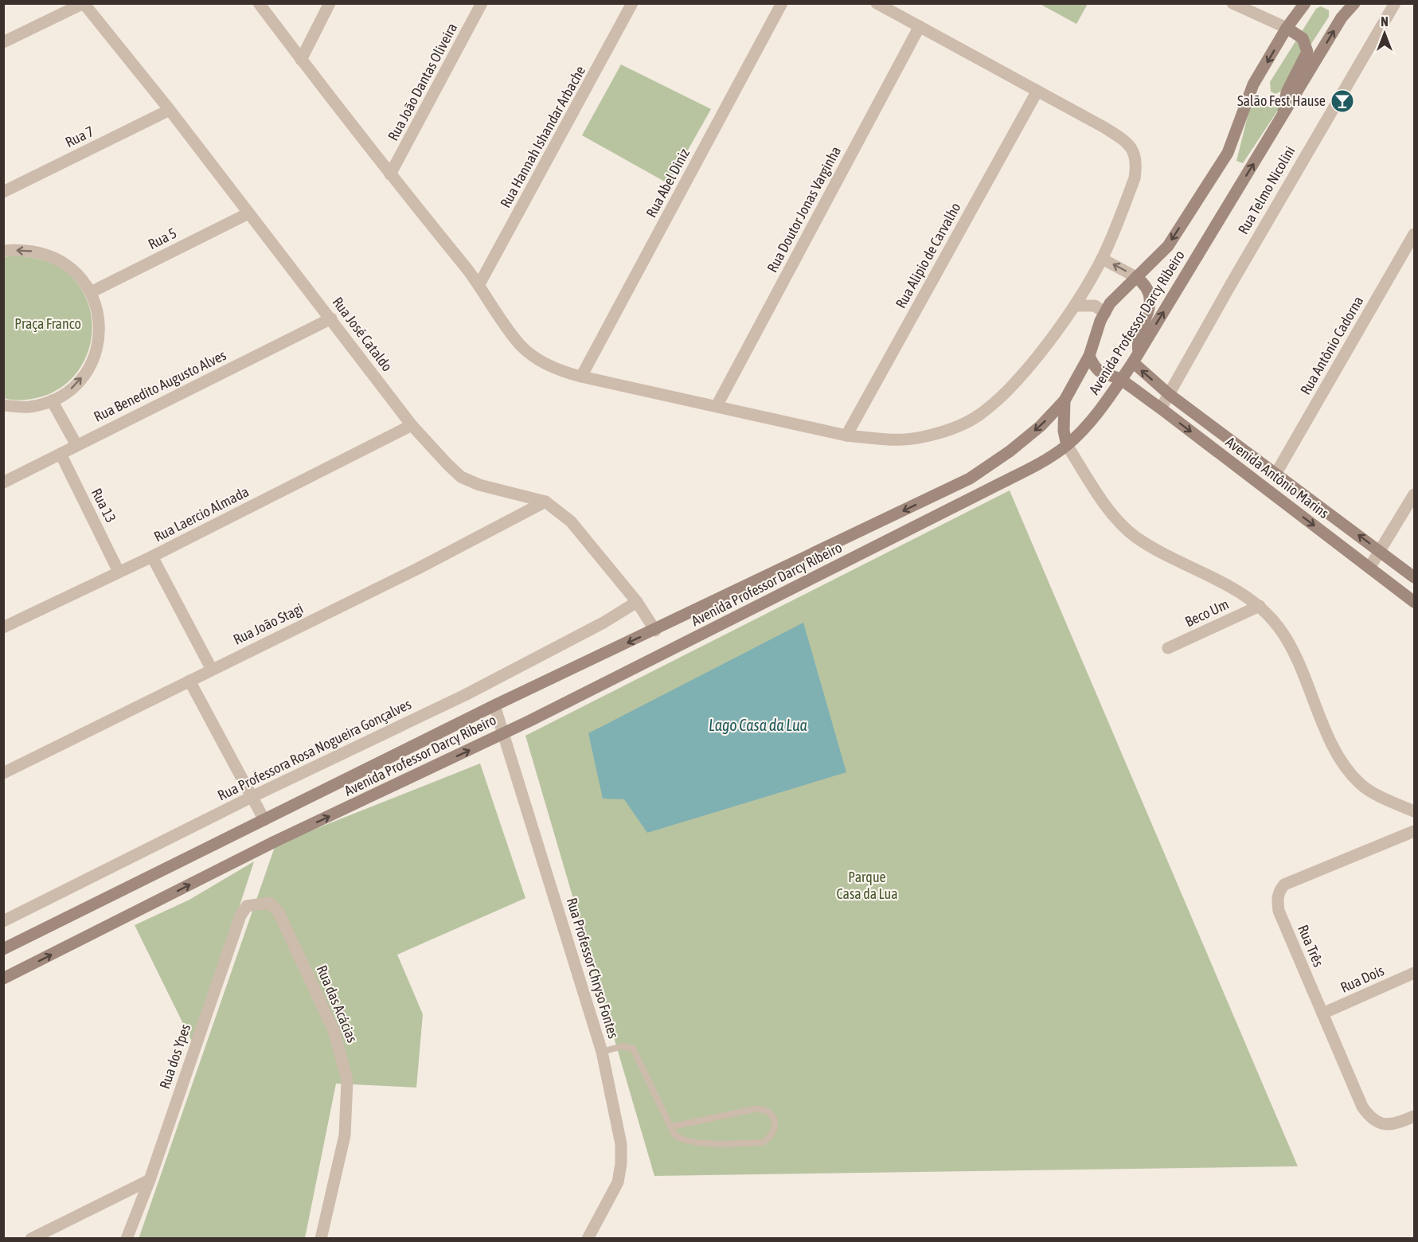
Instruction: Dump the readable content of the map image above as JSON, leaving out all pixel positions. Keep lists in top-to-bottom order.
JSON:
{
  "streets": {
    "main road": ["Avenida Professor Darcy Ribeiro", "Avenida Antônio Marins"],
    "street": [
      "Rua João Dantas Oliveira",
      "Rua 7",
      "Rua Hannah Ishandar Arbache",
      "Rua Abel Diniz",
      "Rua Telmo Nicolini",
      "Rua Doutor Jonas Varginha",
      "Rua 5",
      "Rua Alipio de Carvalho",
      "Rua José Cataldo",
      "Rua Antônio Cadorna",
      "Rua Benedito Augusto Alves",
      "Rua 13",
      "Rua Laercio Almada",
      "Beco Um",
      "Rua João Stagi",
      "Rua Professora Rosa Nogueira Gonçalves",
      "Rua Três",
      "Rua Professor Chryso Fontes",
      "Rua Dois",
      "Rua das Acácias",
      "Rua dos Ypes"
    ]
  },
  "crossings": [
    ["Rua 7", "Rua José Cataldo"],
    ["Rua Telmo Nicolini", "Avenida Antônio Marins"],
    ["Rua 5", "Rua José Cataldo"],
    ["Avenida Professor Darcy Ribeiro", "Rua José Cataldo"],
    ["Avenida Professor Darcy Ribeiro", "Avenida Antônio Marins"],
    ["Avenida Professor Darcy Ribeiro", "Rua Professor Chryso Fontes"],
    ["Rua José Cataldo", "Rua Benedito Augusto Alves"],
    ["Rua José Cataldo", "Rua Laercio Almada"],
    ["Rua José Cataldo", "Rua João Stagi"],
    ["Rua José Cataldo", "Rua Professora Rosa Nogueira Gonçalves"],
    ["Rua Antônio Cadorna", "Avenida Antônio Marins"],
    ["Rua Benedito Augusto Alves", "Rua 13"],
    ["Rua 13", "Rua Laercio Almada"],
    ["Rua Três", "Rua Dois"],
    ["Rua das Acácias", "Rua dos Ypes"]
  ],
  "water": ["Lago Casa da Lua"],
  "parks": ["Praça Franco", "Parque Casa da Lua"],
  "places": {
    "bar": ["Salão Fest Hause"]
  },
  "north": "top"
}
